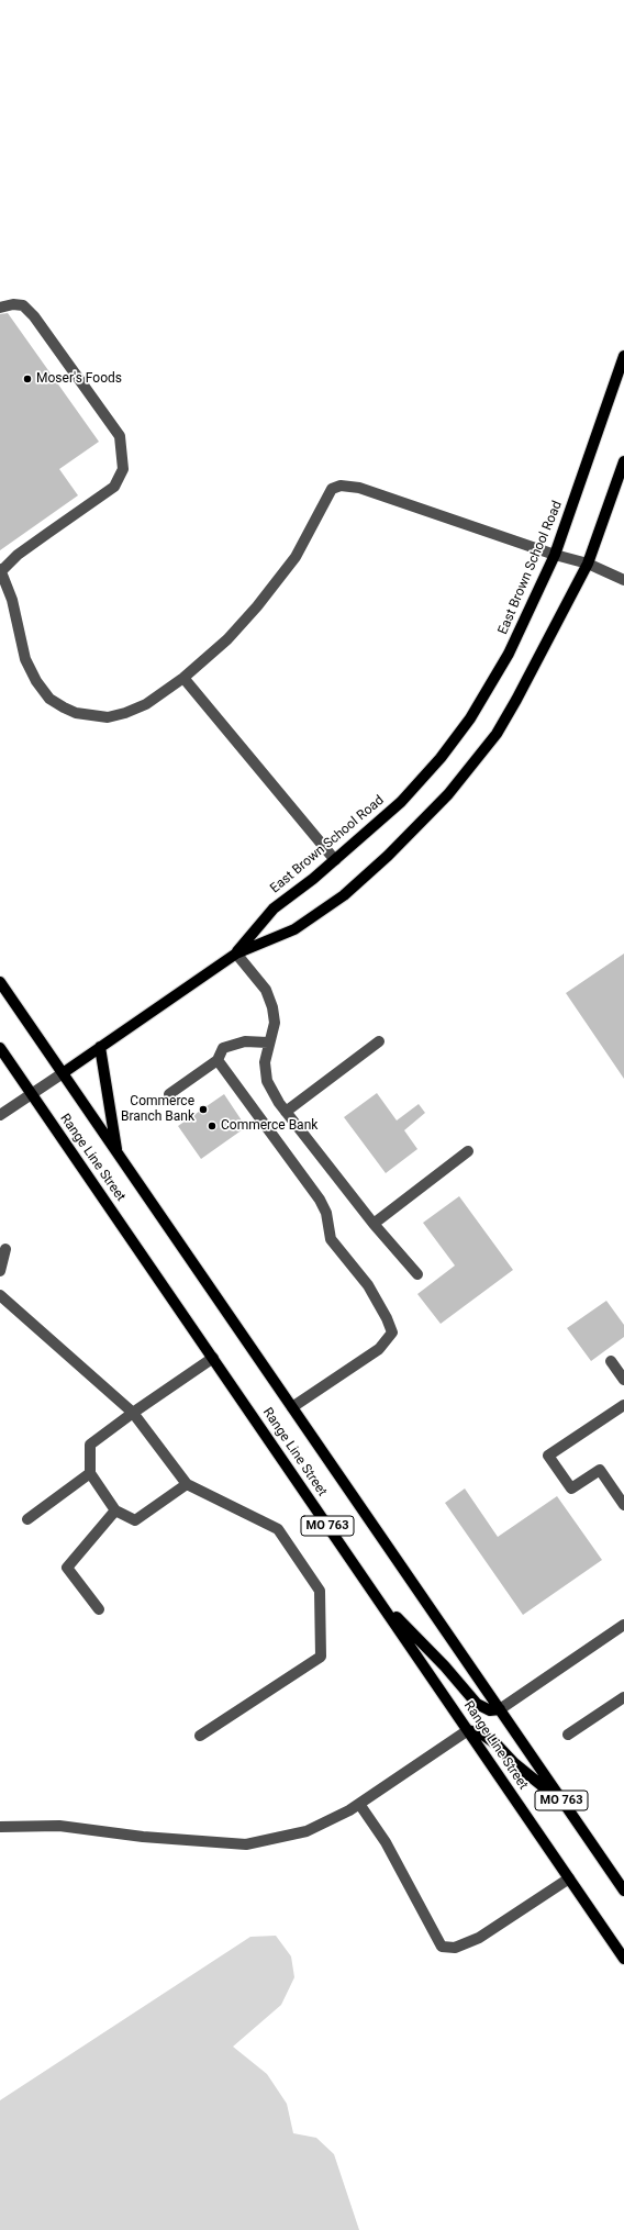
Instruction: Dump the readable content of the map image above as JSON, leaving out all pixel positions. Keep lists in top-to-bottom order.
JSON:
{
  "streets": {
    "main road": ["East Brown School Road", "Range Line Street", "MO 763"]
  },
  "crossings": [
    ["East Brown School Road", "Range Line Street"]
  ],
  "places": ["Moser's Foods", "Commerce Branch Bank", "Commerce Bank"]
}
